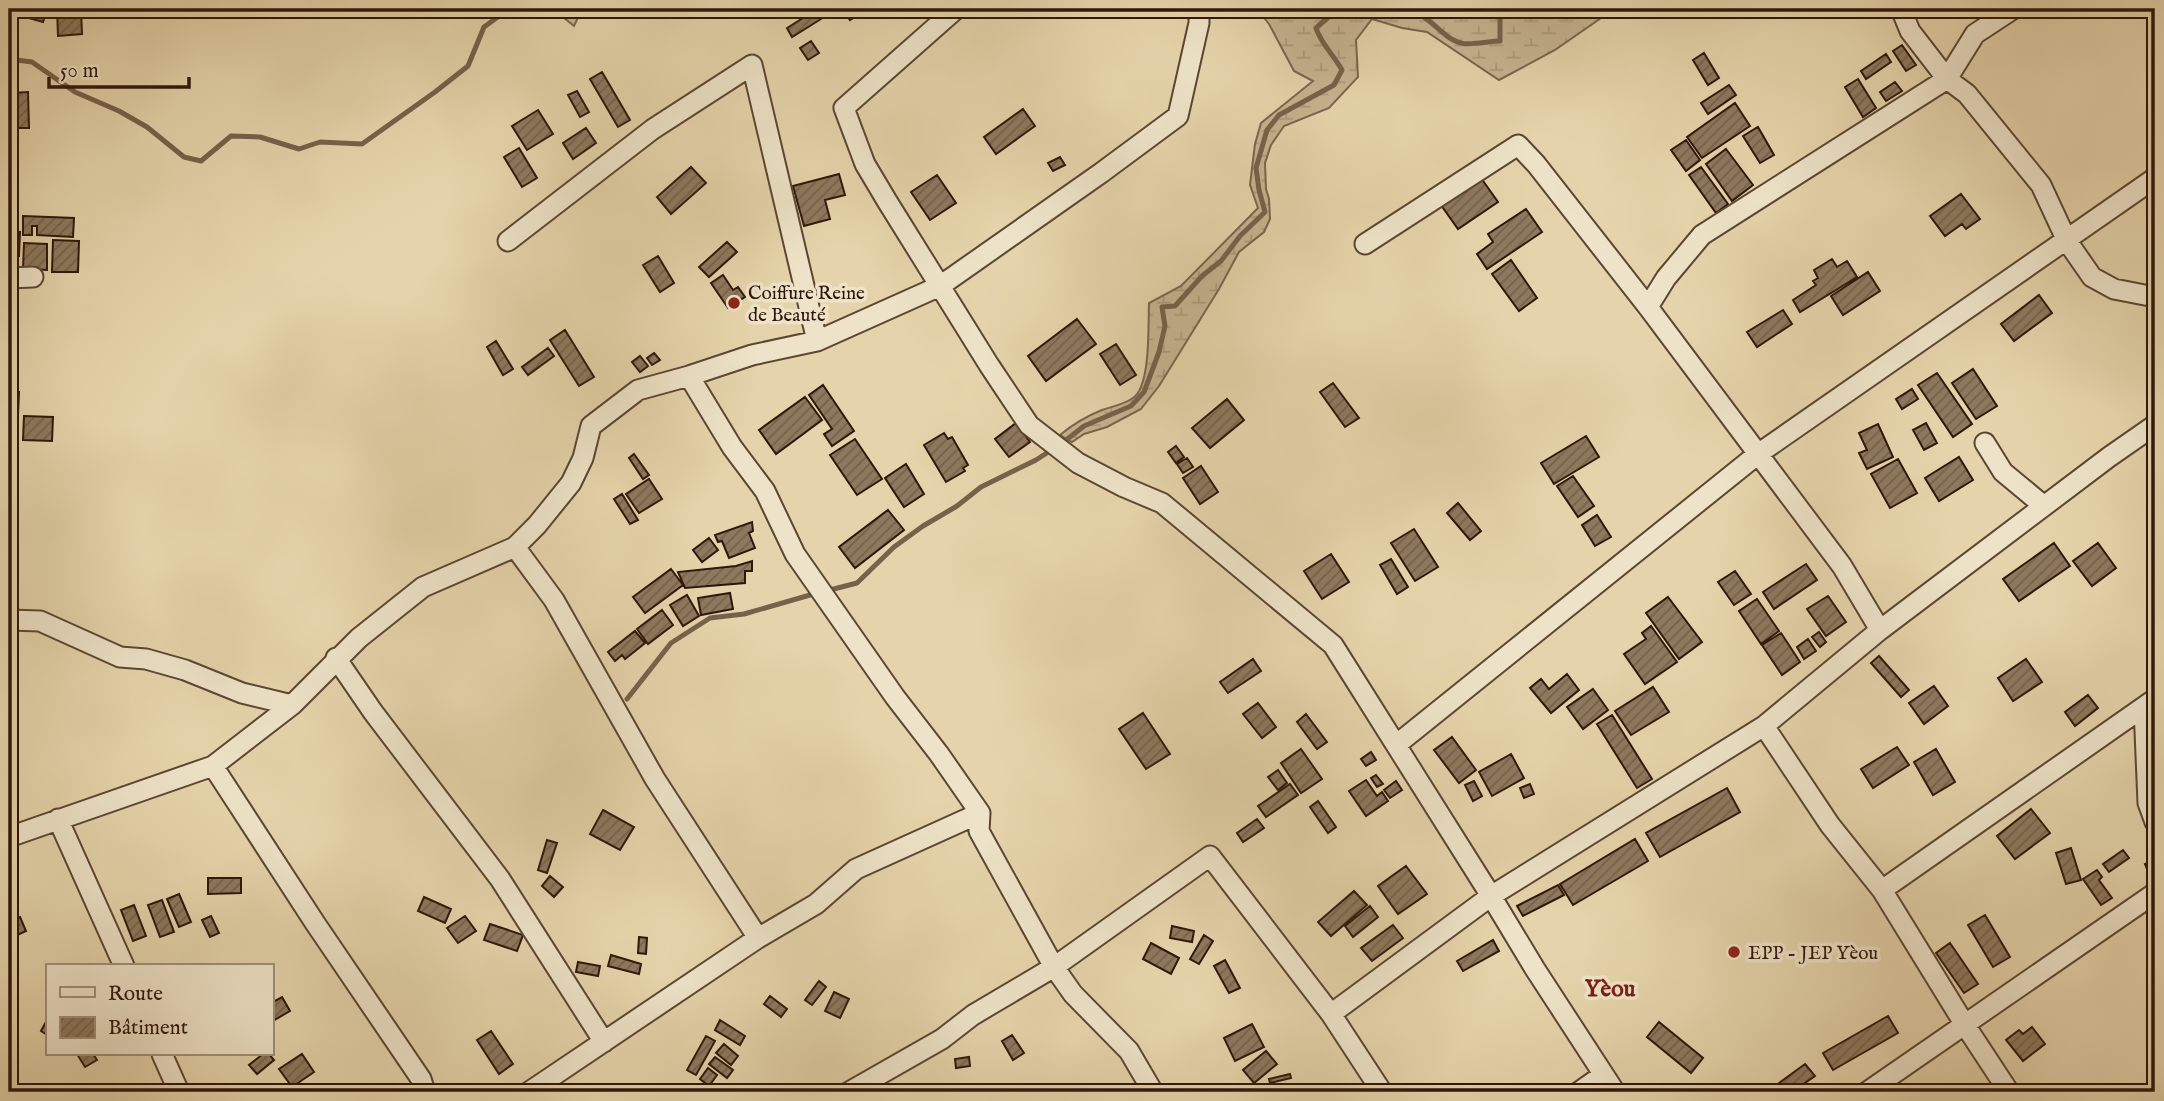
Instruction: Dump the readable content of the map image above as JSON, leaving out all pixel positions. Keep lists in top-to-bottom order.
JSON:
{
  "districts": ["Yèou"],
  "places": ["Coiffure Reine de Beauté", "EPP - JEP Yèou"],
  "legend": ["Route", "Bâtiment"],
  "scale_bar": "50 m"
}
